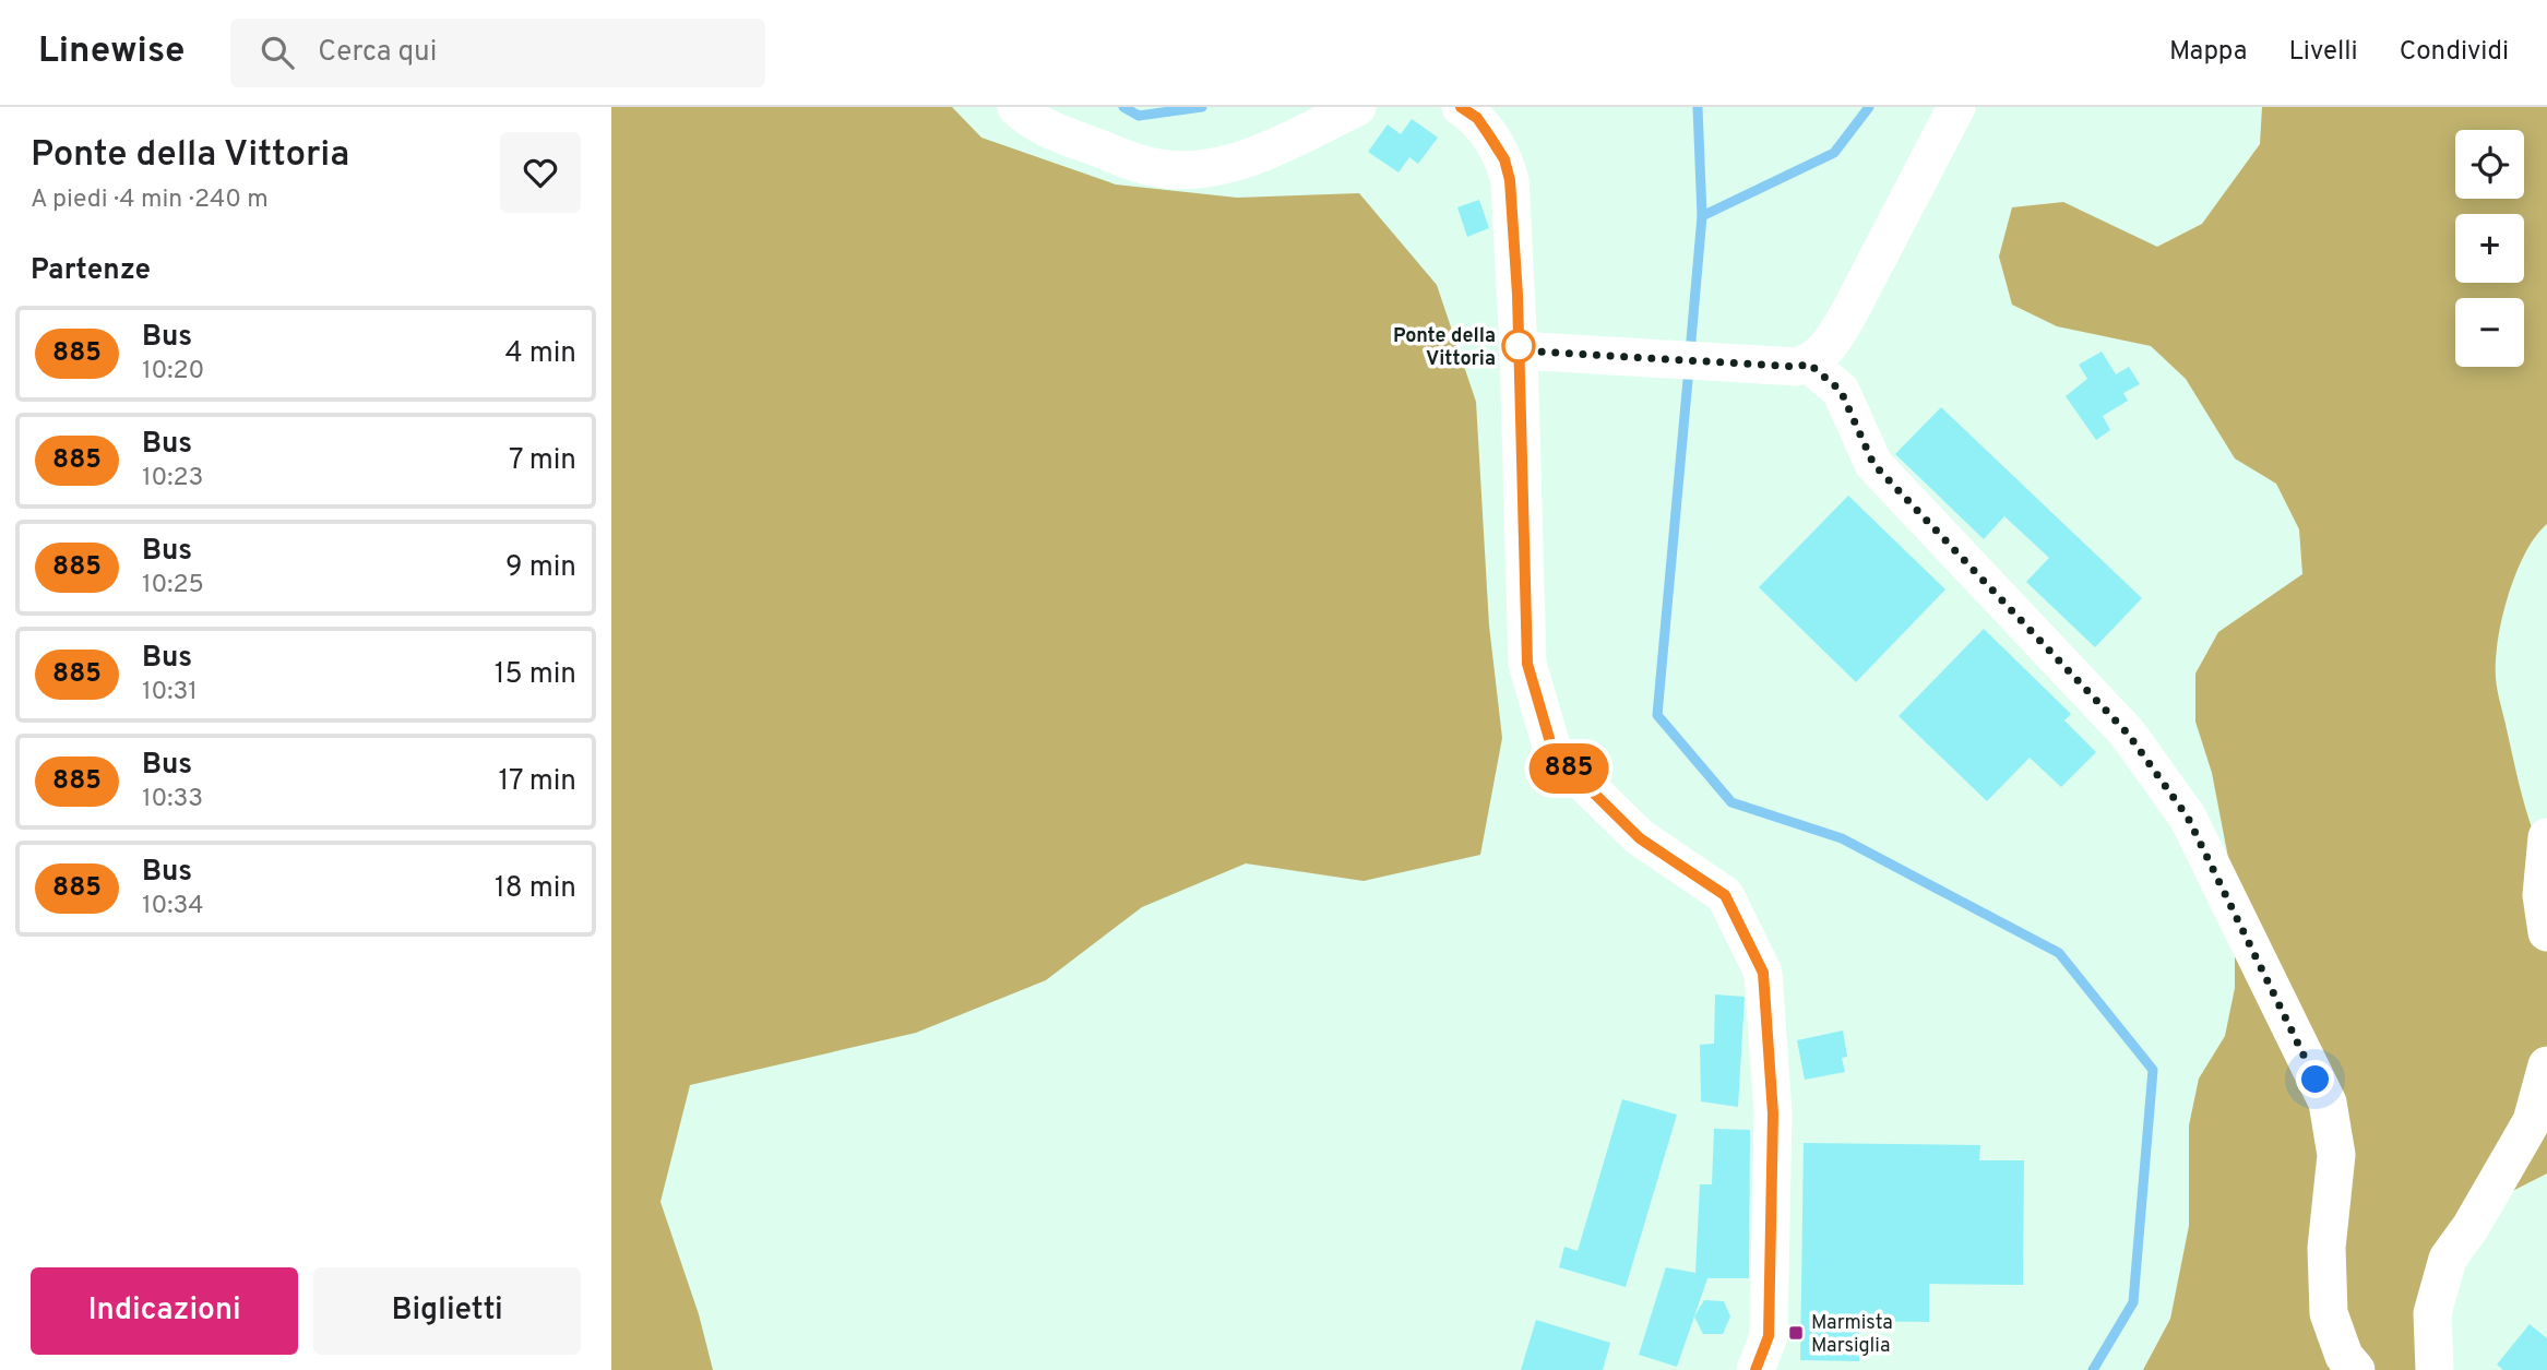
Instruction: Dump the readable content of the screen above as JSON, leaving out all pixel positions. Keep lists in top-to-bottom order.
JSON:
{
  "places": {
    "other": ["Ponte della Vittoria"],
    "transit": ["Marmista Marsiglia"]
  },
  "lines": ["bus line 885"],
  "page": {
    "header": "Linewise",
    "search": "Cerca qui",
    "nav": ["Mappa", "Livelli", "Condividi"],
    "heading": [
      ["Ponte della Vittoria", "A piedi · 4 min · 240 m"],
      "Partenze"
    ],
    "on_map": "885",
    "map_buttons": ["+", "−"],
    "list": [
      {
        "mark": "885",
        "name": "Bus",
        "note": "10:20",
        "value": "4 min"
      },
      {
        "mark": "885",
        "name": "Bus",
        "note": "10:23",
        "value": "7 min"
      },
      {
        "mark": "885",
        "name": "Bus",
        "note": "10:25",
        "value": "9 min"
      },
      {
        "mark": "885",
        "name": "Bus",
        "note": "10:31",
        "value": "15 min"
      },
      {
        "mark": "885",
        "name": "Bus",
        "note": "10:33",
        "value": "17 min"
      },
      {
        "mark": "885",
        "name": "Bus",
        "note": "10:34",
        "value": "18 min"
      }
    ],
    "buttons": ["Indicazioni", "Biglietti"]
  }
}
